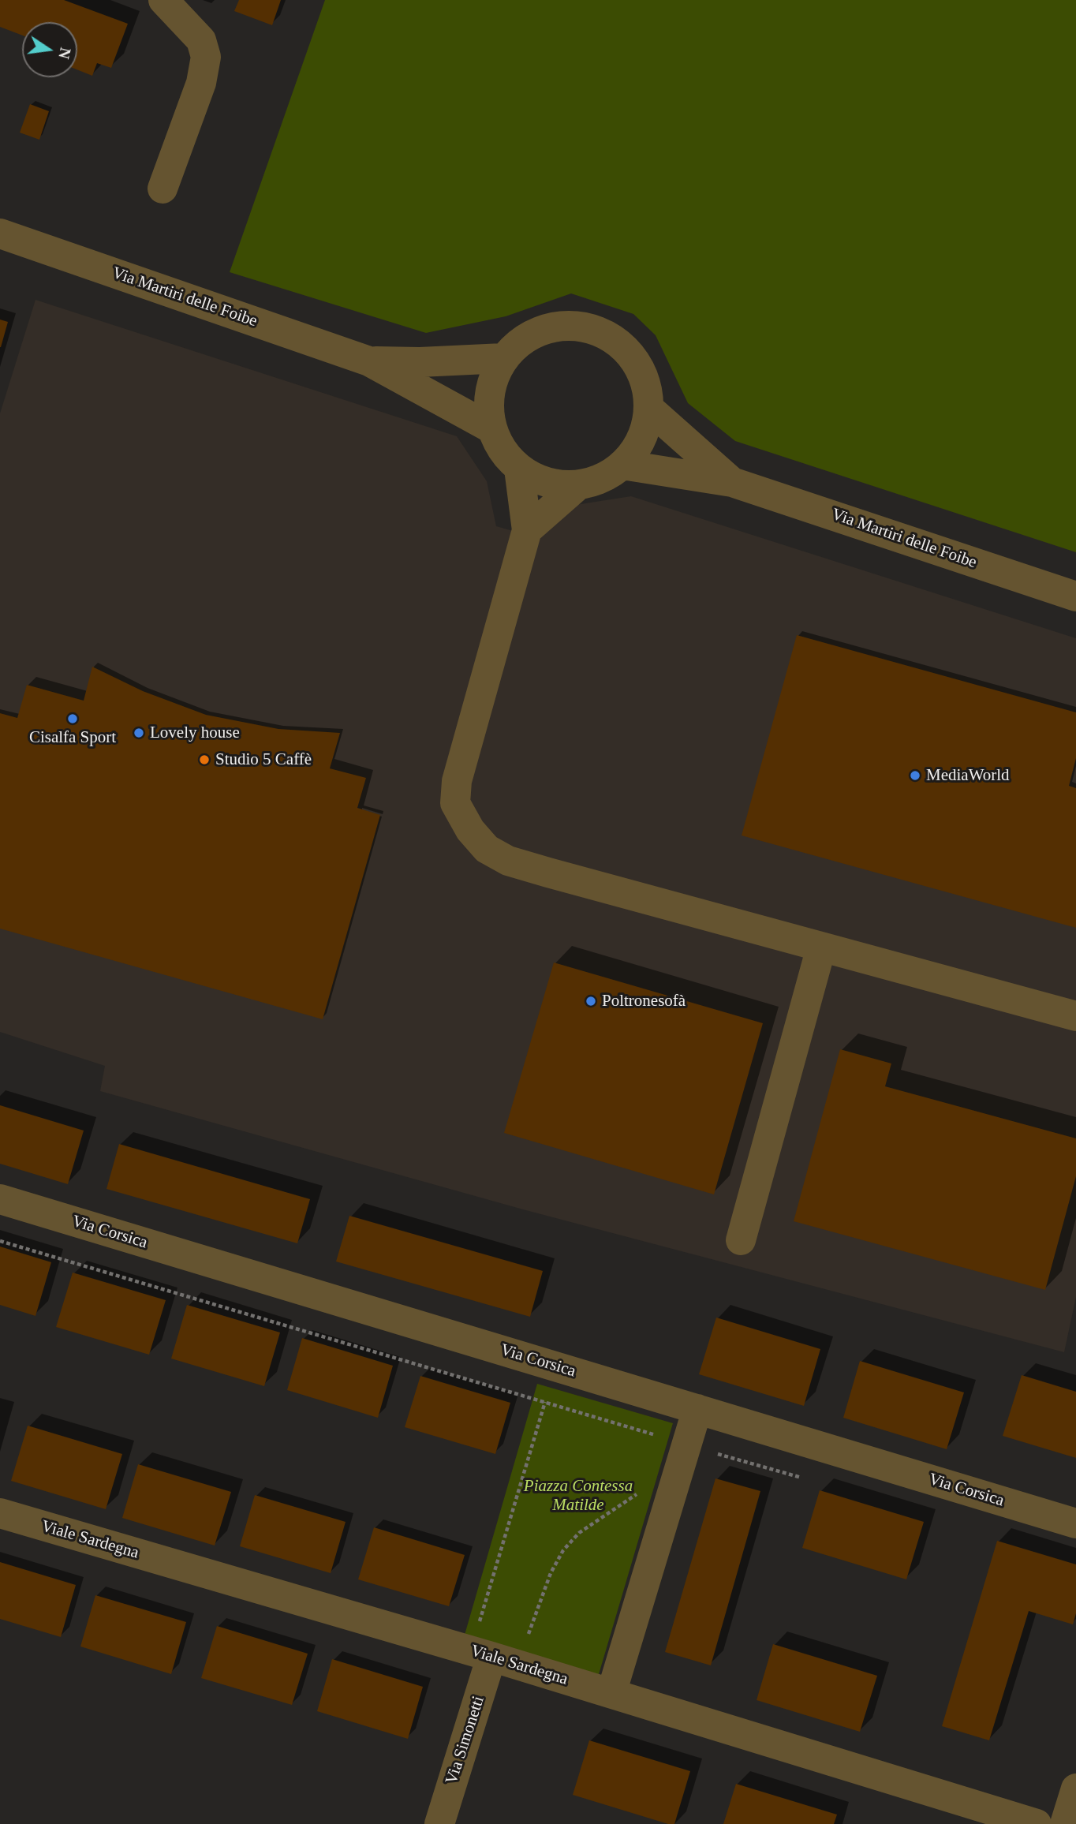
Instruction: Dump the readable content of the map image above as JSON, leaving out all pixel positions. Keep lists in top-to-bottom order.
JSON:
{
  "streets": {
    "street": [
      "Via Martiri delle Foibe",
      "Via Corsica",
      "Viale Sardegna",
      "Via Simonetti"
    ]
  },
  "crossings": [
    ["Viale Sardegna", "Via Simonetti"]
  ],
  "parks": ["Piazza Contessa Matilde"],
  "places": [
    "Cisalfa Sport",
    "Lovely house",
    "Studio 5 Caffè",
    "MediaWorld",
    "Poltronesofà"
  ],
  "north": "right"
}
